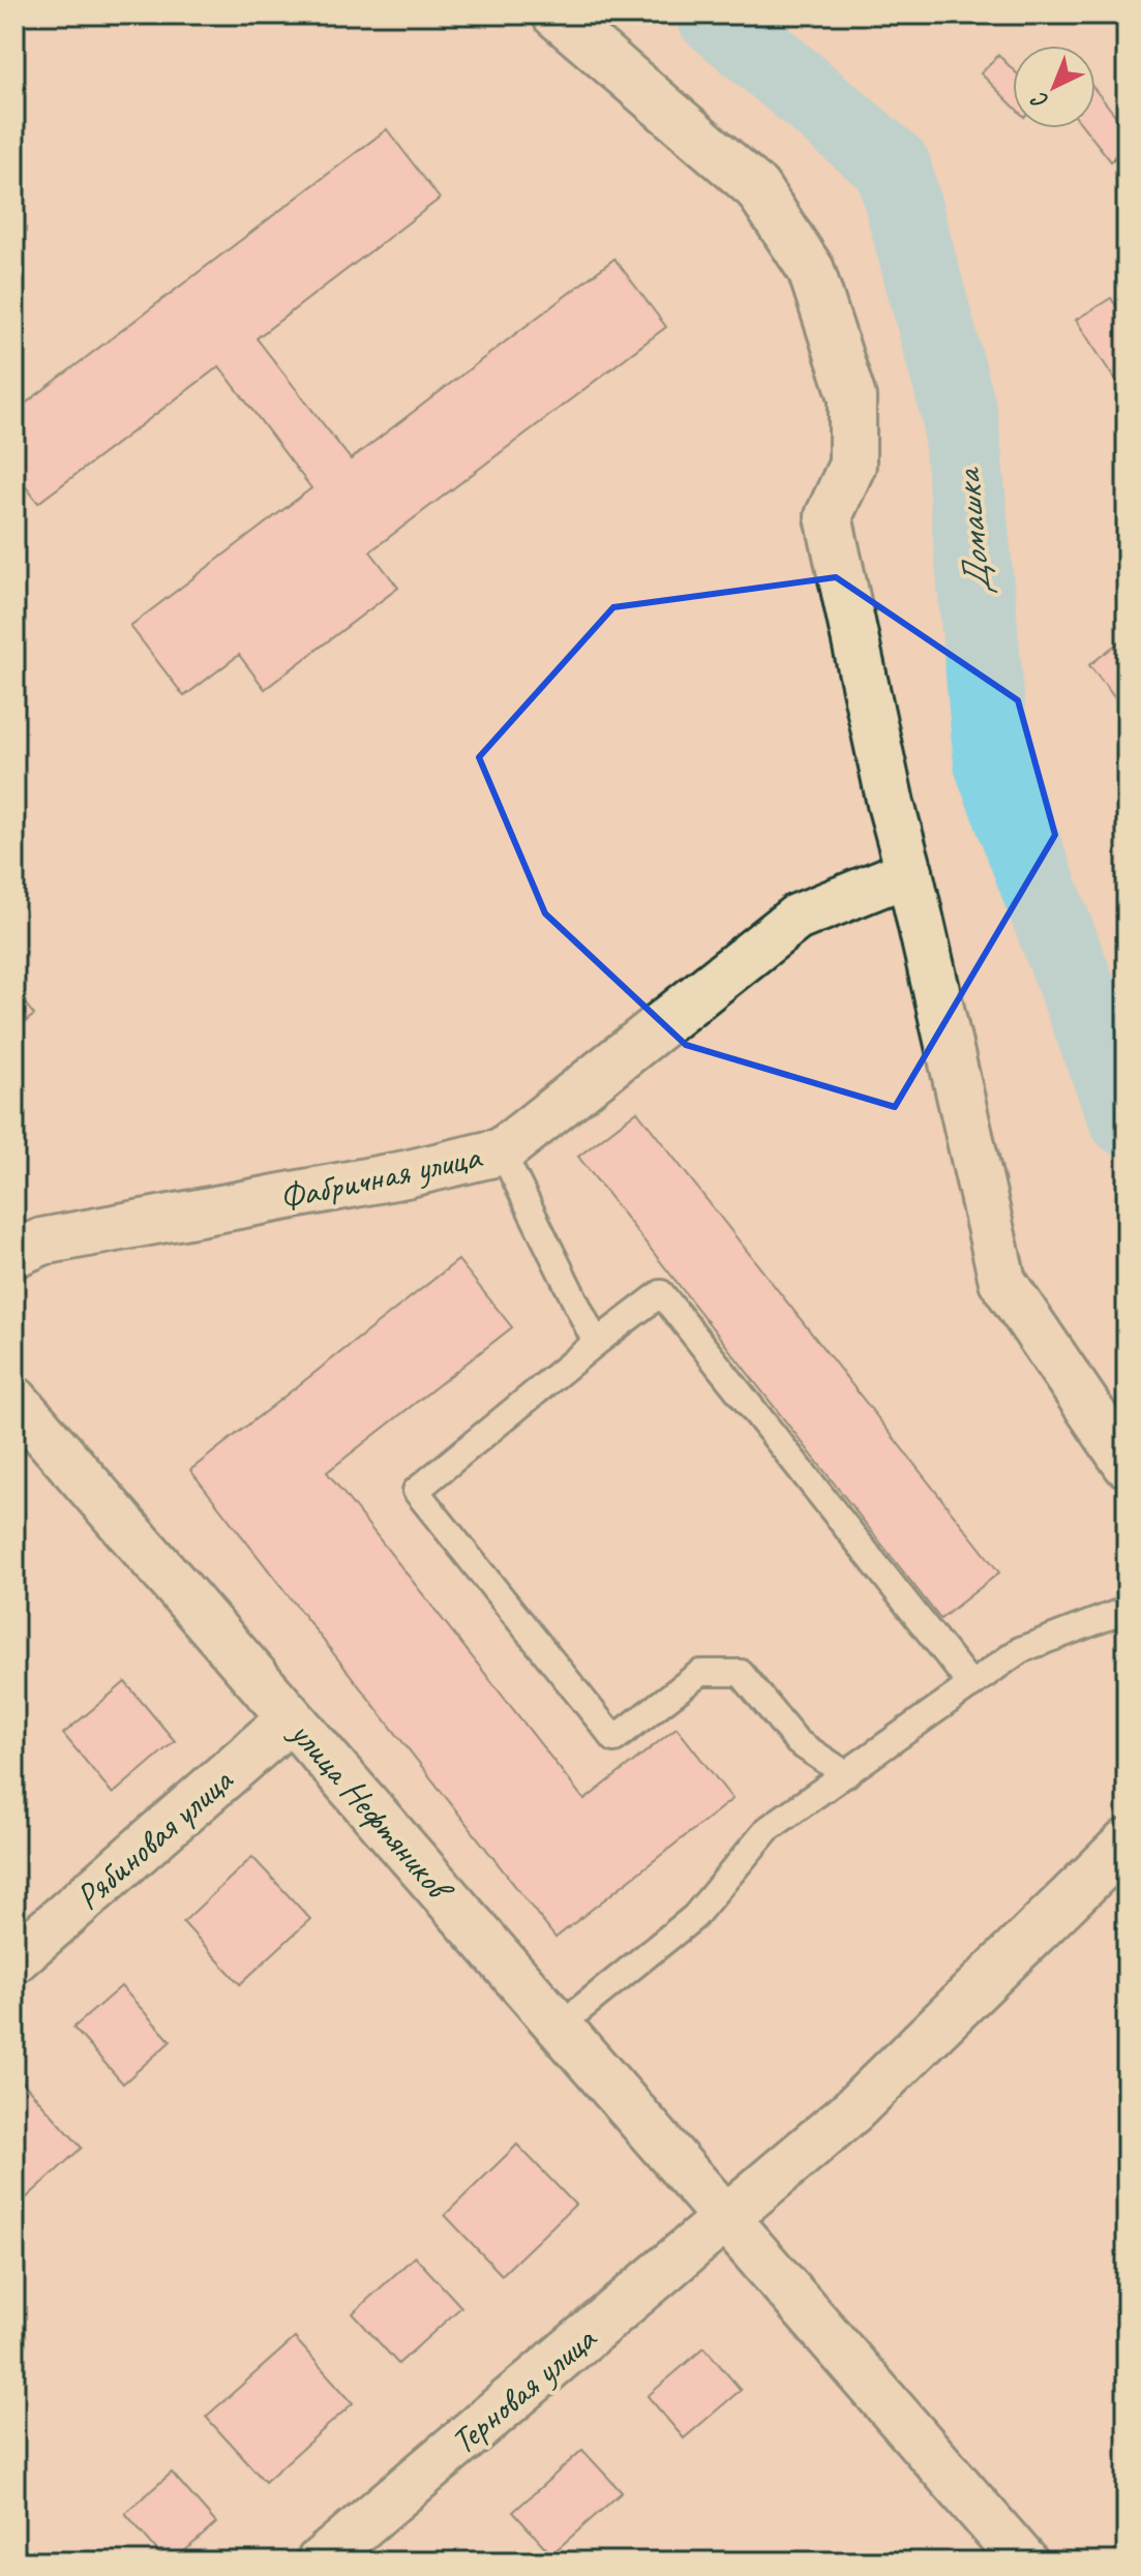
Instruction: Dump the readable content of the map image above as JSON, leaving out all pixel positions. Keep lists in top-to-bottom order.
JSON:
{
  "streets": {
    "street": [
      "Фабричная улица",
      "улица Нефтяников",
      "Рябиновая улица",
      "Терновая улица"
    ]
  },
  "crossings": [
    ["улица Нефтяников", "Рябиновая улица"],
    ["улица Нефтяников", "Терновая улица"]
  ],
  "water": ["Домашка"],
  "north": "bottom left"
}
